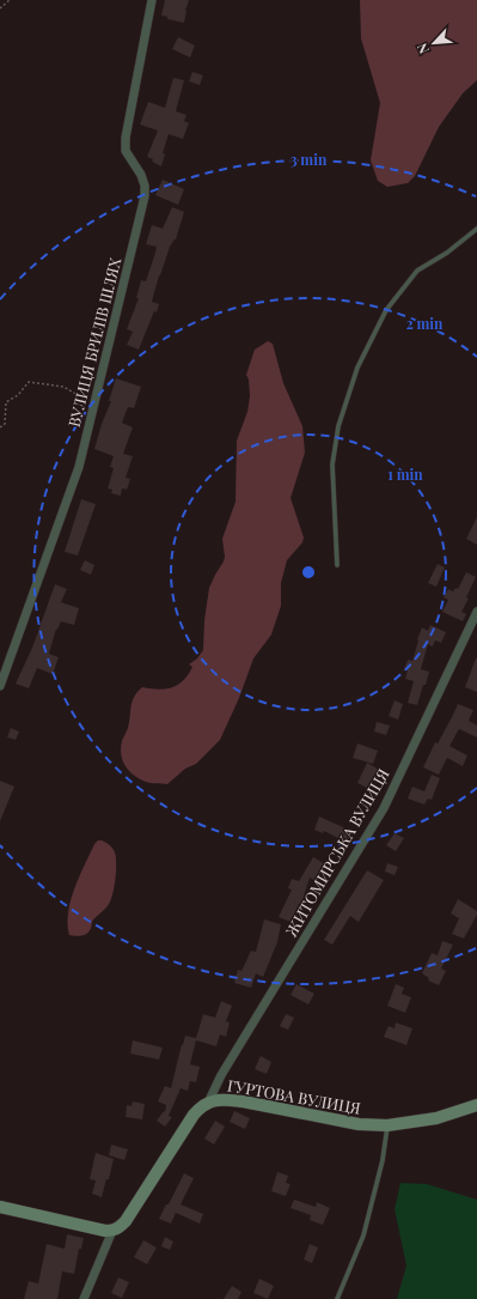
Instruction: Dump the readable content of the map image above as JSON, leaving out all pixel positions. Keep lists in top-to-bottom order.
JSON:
{
  "streets": {
    "street": ["ВУЛИЦЯ БРИЛІВ ШЛЯХ", "ЖИТОМИРСЬКА ВУЛИЦЯ", "ГУРТОВА ВУЛИЦЯ"]
  },
  "crossings": [
    ["ЖИТОМИРСЬКА ВУЛИЦЯ", "ГУРТОВА ВУЛИЦЯ"]
  ],
  "north": "bottom left",
  "rings": ["3 min", "2 min", "1 min"]
}
